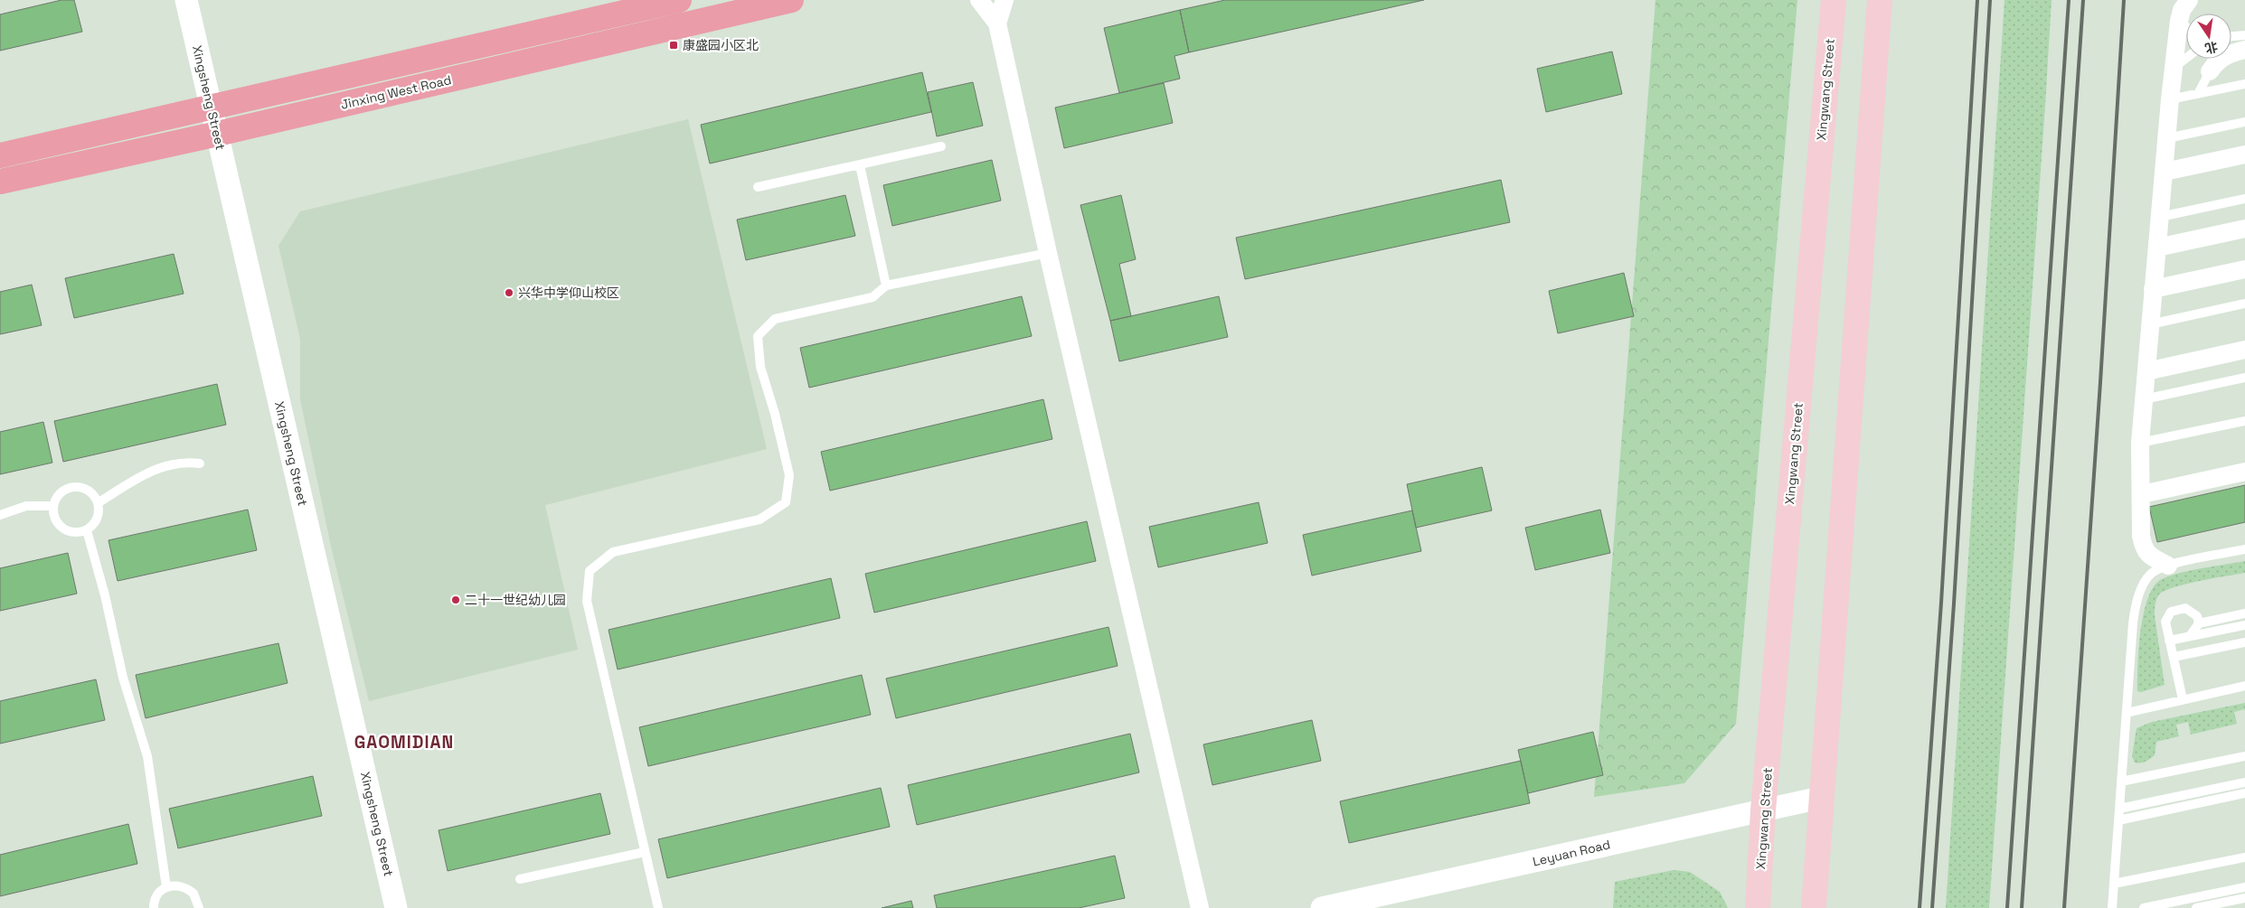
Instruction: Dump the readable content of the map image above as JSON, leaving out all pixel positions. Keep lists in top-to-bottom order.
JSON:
{
  "streets": {
    "main road": ["Xingwang Street", "Jinxing West Road"],
    "street": ["Xingsheng Street", "Leyuan Road"]
  },
  "crossings": [
    ["Xingwang Street", "Leyuan Road"],
    ["Jinxing West Road", "Xingsheng Street"]
  ],
  "districts": ["GAOMIDIAN"],
  "places": {
    "transit": ["康盛园小区北"],
    "other": ["兴华中学仰山校区", "二十一世纪幼儿园"]
  },
  "north": "bottom"
}
